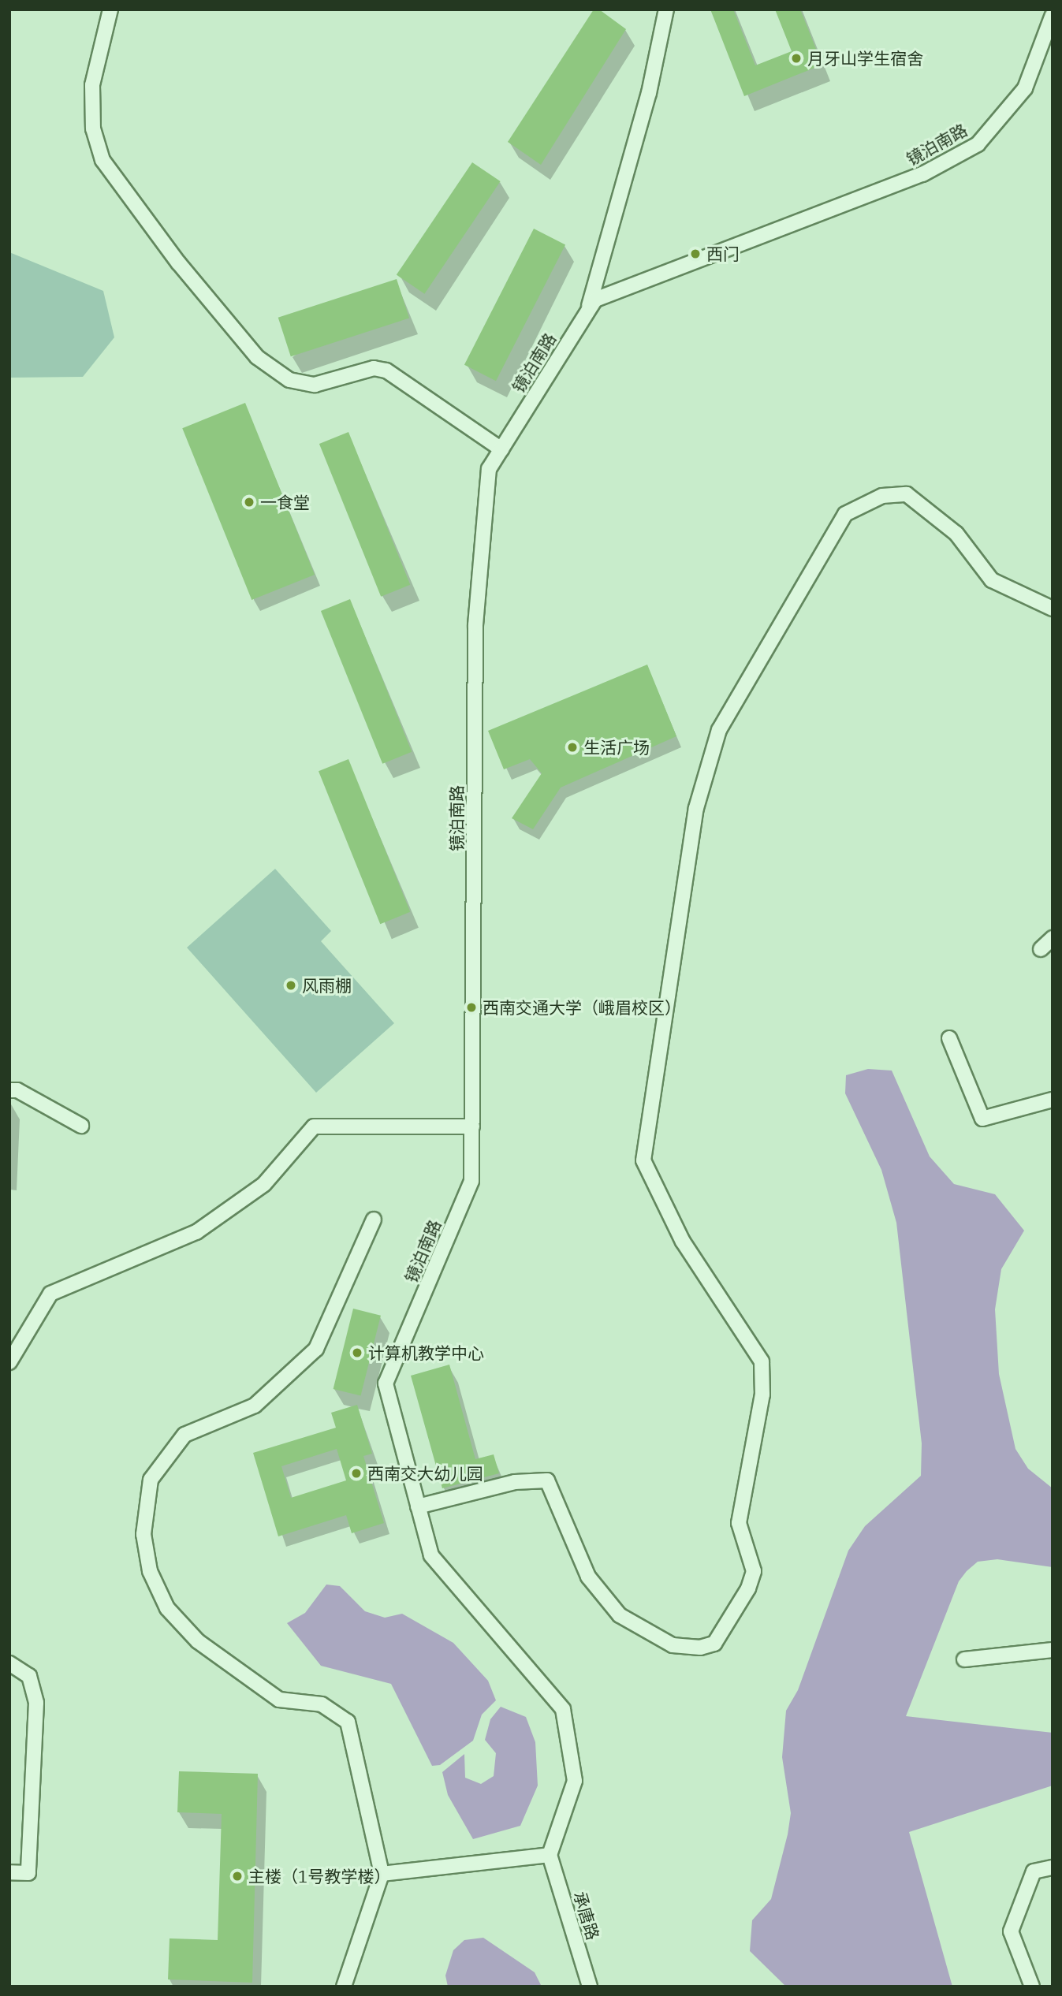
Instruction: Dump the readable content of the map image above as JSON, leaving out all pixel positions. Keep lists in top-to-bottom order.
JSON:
{
  "streets": {
    "street": ["镜泊南路", "承唐路"]
  },
  "crossings": [
    ["镜泊南路", "承唐路"]
  ],
  "places": [
    "月牙山学生宿舍",
    "西门",
    "一食堂",
    "生活广场",
    "风雨棚",
    "西南交通大学（峨眉校区）",
    "计算机教学中心",
    "西南交大幼儿园",
    "主楼（1号教学楼）"
  ]
}
